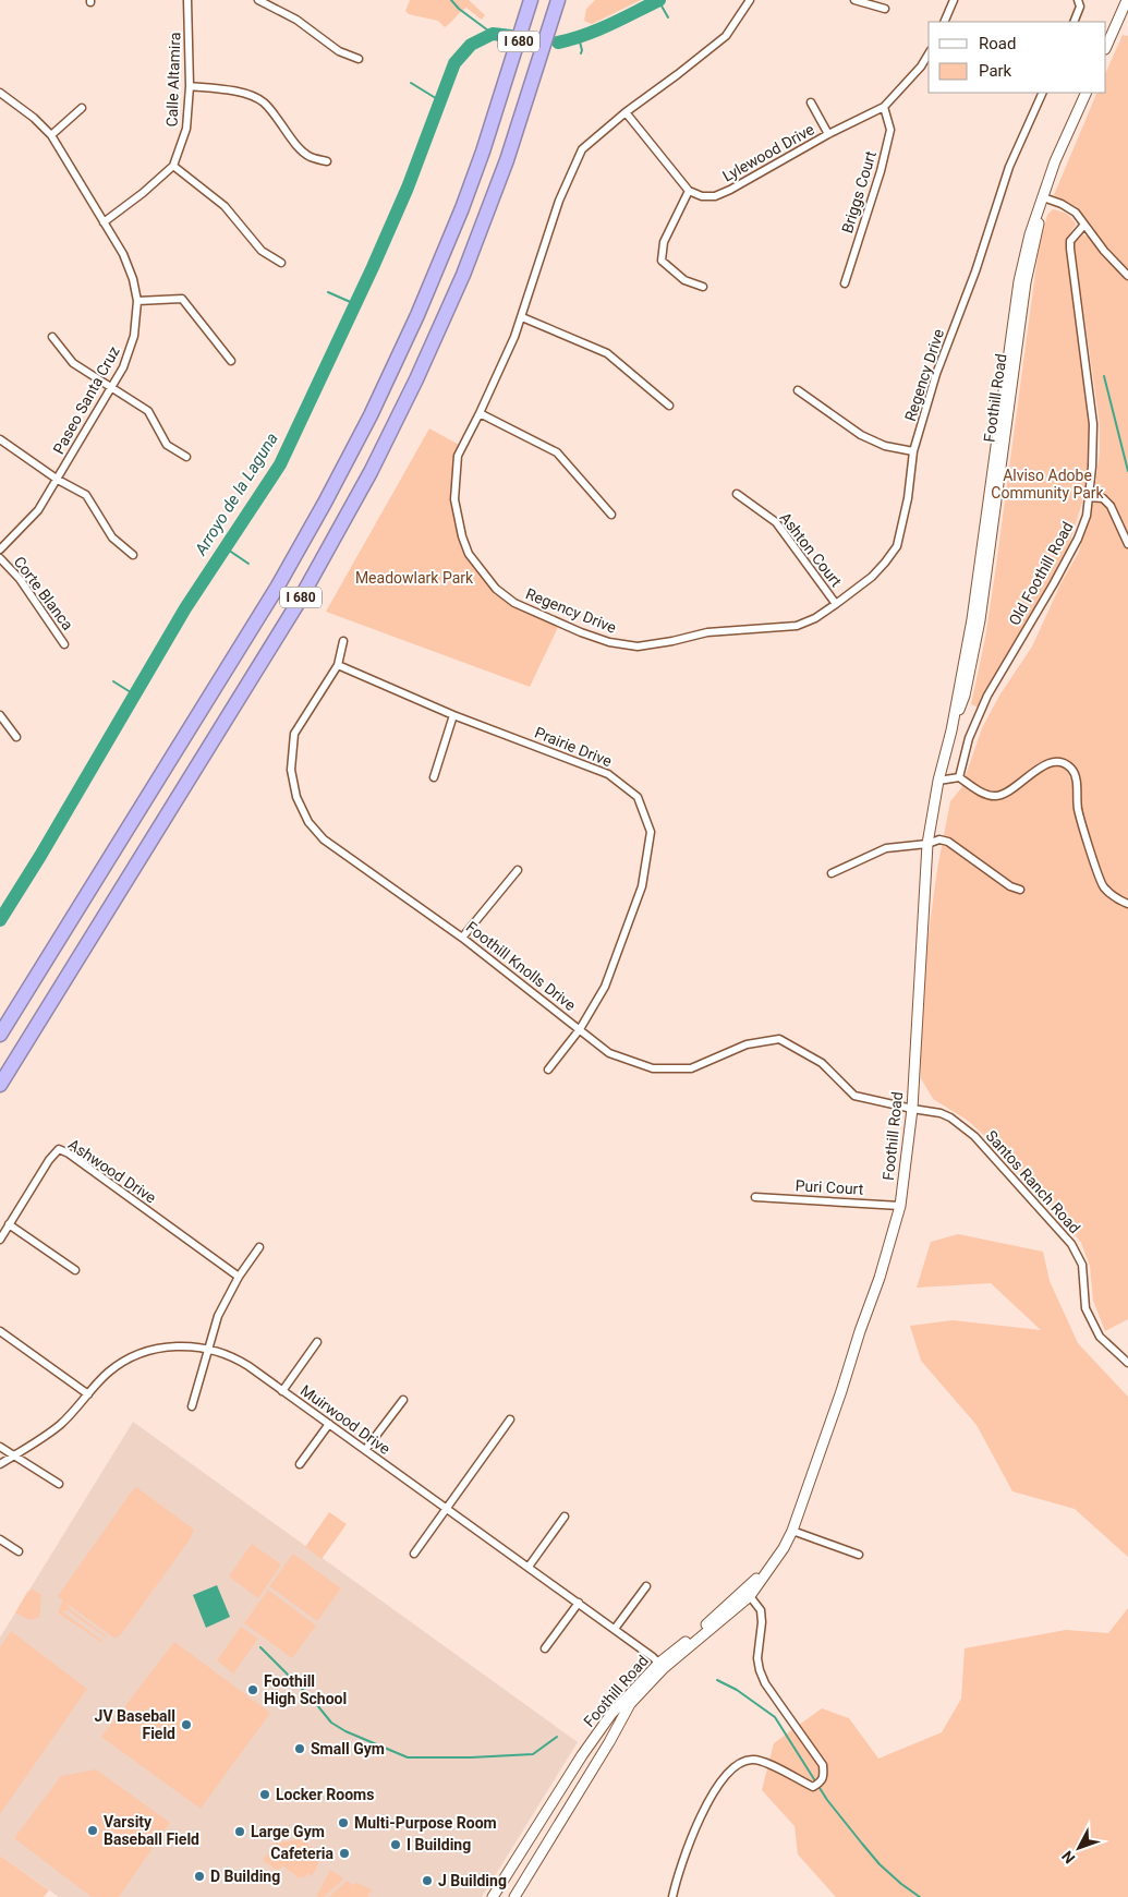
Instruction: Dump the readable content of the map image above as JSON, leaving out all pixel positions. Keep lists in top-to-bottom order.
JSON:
{
  "streets": {
    "highway": ["I 680"],
    "main road": ["Foothill Road"],
    "street": [
      "Calle Altamira",
      "Lylewood Drive",
      "Briggs Court",
      "Regency Drive",
      "Paseo Santa Cruz",
      "Ashton Court",
      "Old Foothill Road",
      "Corte Blanca",
      "Prairie Drive",
      "Foothill Knolls Drive",
      "Ashwood Drive",
      "Santos Ranch Road",
      "Puri Court",
      "Muirwood Drive"
    ]
  },
  "crossings": [
    ["Calle Altamira", "Paseo Santa Cruz"],
    ["Lylewood Drive", "Briggs Court"],
    ["Regency Drive", "Ashton Court"],
    ["Foothill Road", "Foothill Knolls Drive"],
    ["Foothill Road", "Santos Ranch Road"],
    ["Foothill Road", "Puri Court"],
    ["Foothill Road", "Muirwood Drive"],
    ["Prairie Drive", "Foothill Knolls Drive"],
    ["Foothill Knolls Drive", "Santos Ranch Road"]
  ],
  "water": ["Arroyo de la Laguna"],
  "parks": ["Alviso Adobe Community Park", "Meadowlark Park"],
  "places": [
    "Foothill High School",
    "JV Baseball Field",
    "Small Gym",
    "Locker Rooms",
    "Multi-Purpose Room",
    "Varsity Baseball Field",
    "Large Gym",
    "I Building",
    "Cafeteria",
    "D Building",
    "J Building"
  ],
  "legend": ["Road", "Park"],
  "north": "bottom left"
}
